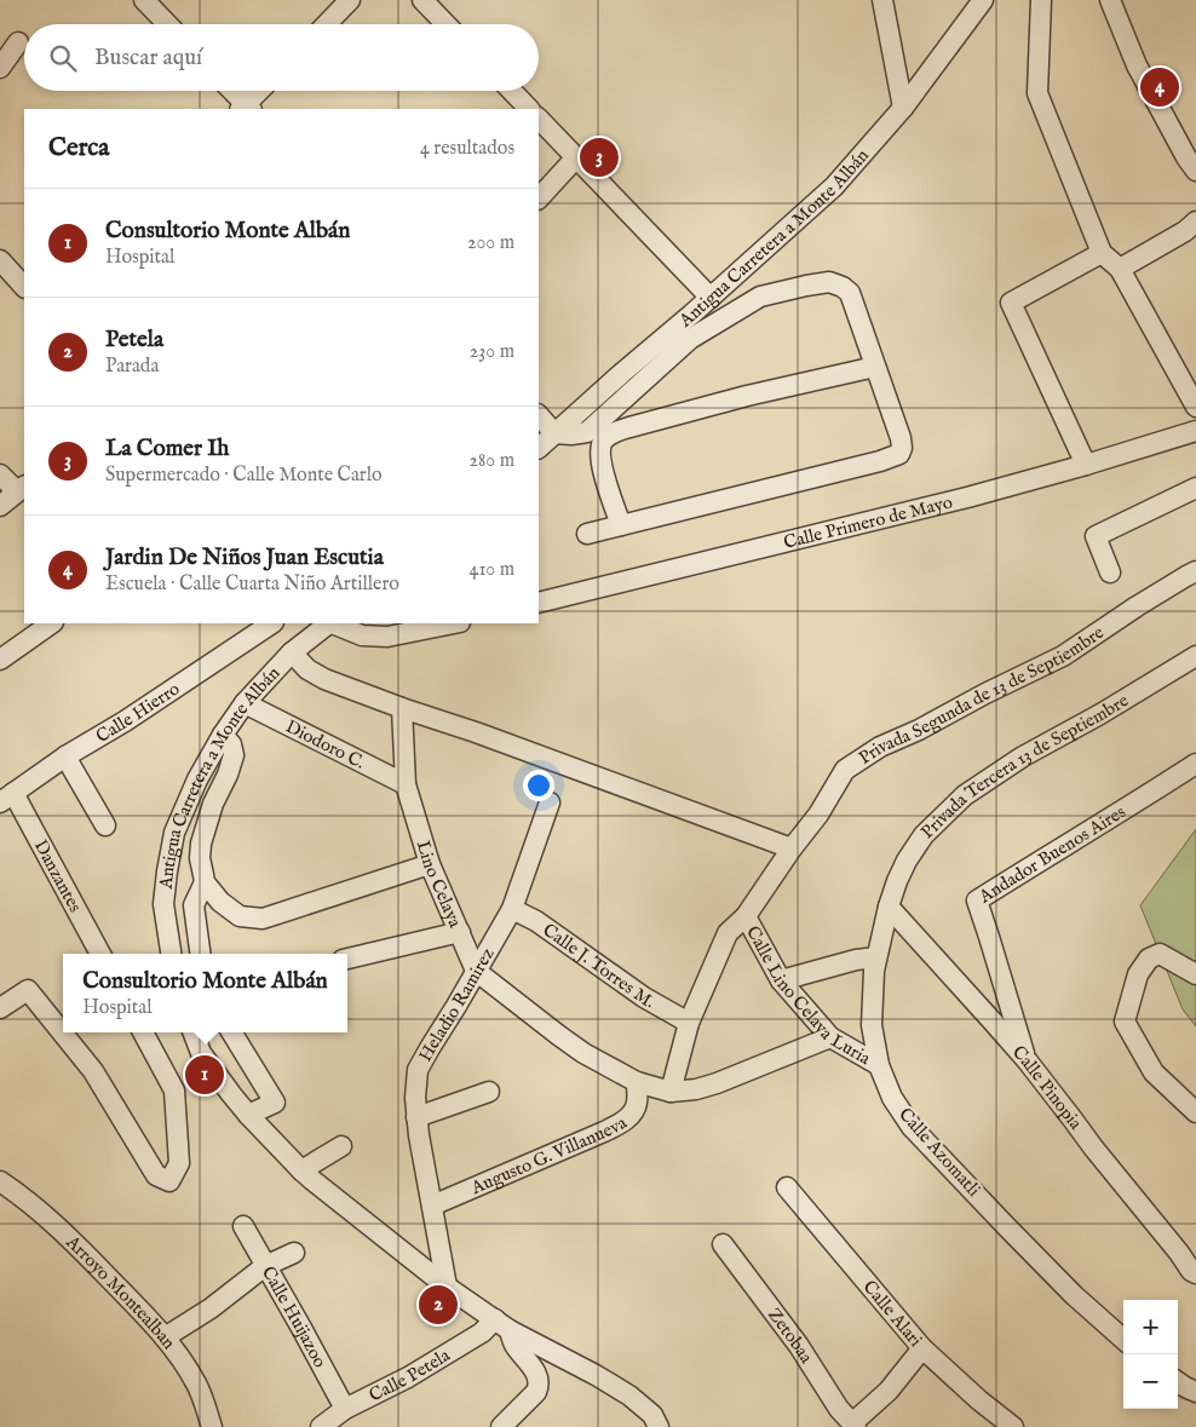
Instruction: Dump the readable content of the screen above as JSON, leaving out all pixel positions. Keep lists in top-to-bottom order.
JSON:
{
  "streets": {
    "street": [
      "Antigua Carretera a Monte Albán",
      "Calle Primero de Mayo",
      "Privada Segunda de 13 de Septiembre",
      "Calle Hierro",
      "Diodoro C.",
      "Privada Tercera 13 de Septiembre",
      "Andador Buenos Aires",
      "Danzantes",
      "Lino Celaya",
      "Calle J. Torres M.",
      "Calle Lino Celaya Luria",
      "Heladio Ramirez",
      "Calle Pinopia",
      "Calle Azomatli",
      "Augusto G. Villanueva",
      "Arroyo Montealban",
      "Calle Alari",
      "Calle Huijazoo",
      "Zetobaa",
      "Calle Petela"
    ]
  },
  "crossings": [
    ["Antigua Carretera a Monte Albán", "Diodoro C."],
    ["Privada Segunda de 13 de Septiembre", "Calle Lino Celaya Luria"],
    ["Calle Hierro", "Danzantes"],
    ["Diodoro C.", "Lino Celaya"],
    ["Privada Tercera 13 de Septiembre", "Calle Pinopia"],
    ["Privada Tercera 13 de Septiembre", "Calle Azomatli"],
    ["Andador Buenos Aires", "Calle Pinopia"],
    ["Lino Celaya", "Heladio Ramirez"],
    ["Calle J. Torres M.", "Calle Lino Celaya Luria"],
    ["Calle J. Torres M.", "Heladio Ramirez"],
    ["Calle Lino Celaya Luria", "Calle Azomatli"],
    ["Heladio Ramirez", "Augusto G. Villanueva"],
    ["Calle Pinopia", "Calle Azomatli"],
    ["Calle Huijazoo", "Calle Petela"]
  ],
  "page": {
    "search": "Buscar aquí",
    "pins": [
      "4",
      "3",
      "1",
      "2"
    ],
    "heading": ["Cerca", "4 resultados"],
    "list": [
      {
        "mark": "1",
        "name": "Consultorio Monte Albán",
        "note": "Hospital",
        "value": "200 m"
      },
      {
        "mark": "2",
        "name": "Petela",
        "note": "Parada",
        "value": "230 m"
      },
      {
        "mark": "3",
        "name": "La Comer Ih",
        "note": "Supermercado · Calle Monte Carlo",
        "value": "280 m"
      },
      {
        "mark": "4",
        "name": "Jardin De Niños Juan Escutia",
        "note": "Escuela · Calle Cuarta Niño Artillero",
        "value": "410 m"
      }
    ],
    "popup": ["Consultorio Monte Albán", "Hospital"],
    "map_buttons": ["+", "−"]
  }
}
